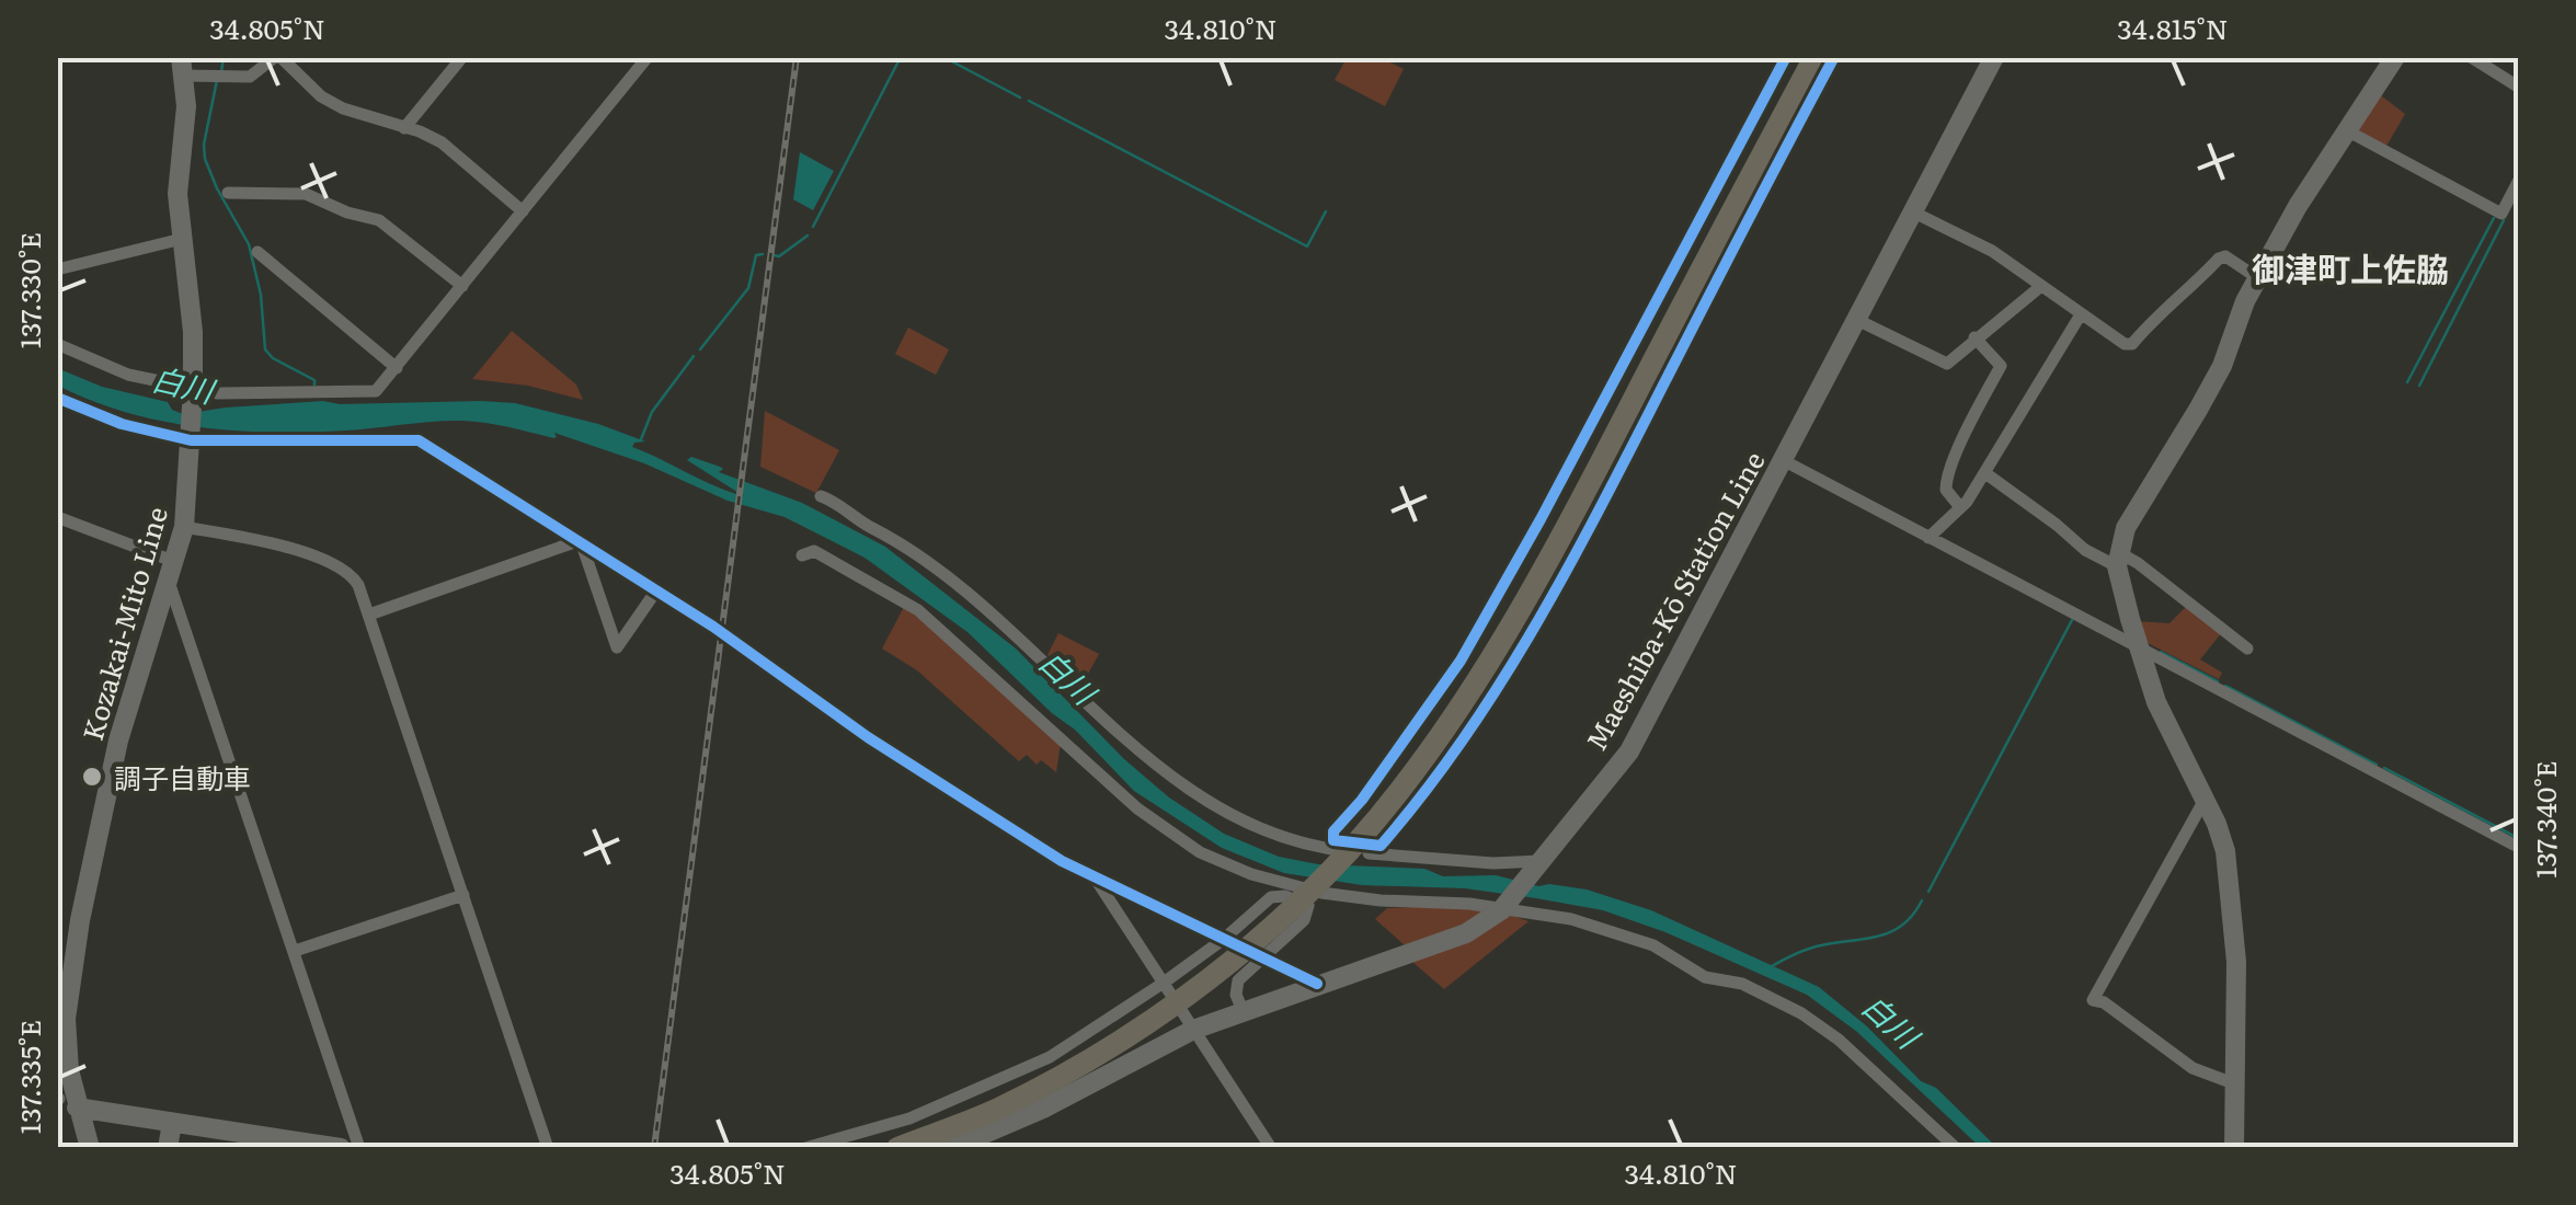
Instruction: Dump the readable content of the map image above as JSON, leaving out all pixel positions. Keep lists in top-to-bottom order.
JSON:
{
  "streets": {
    "main road": ["Maeshiba-Kō Station Line", "Kozakai-Mito Line"]
  },
  "districts": ["御津町上佐脇"],
  "water": ["白川"],
  "places": ["調子自動車"],
  "coordinates": [
    "34.805°N",
    "34.810°N",
    "34.815°N",
    "137.330°E",
    "137.340°E",
    "137.335°E"
  ]
}
